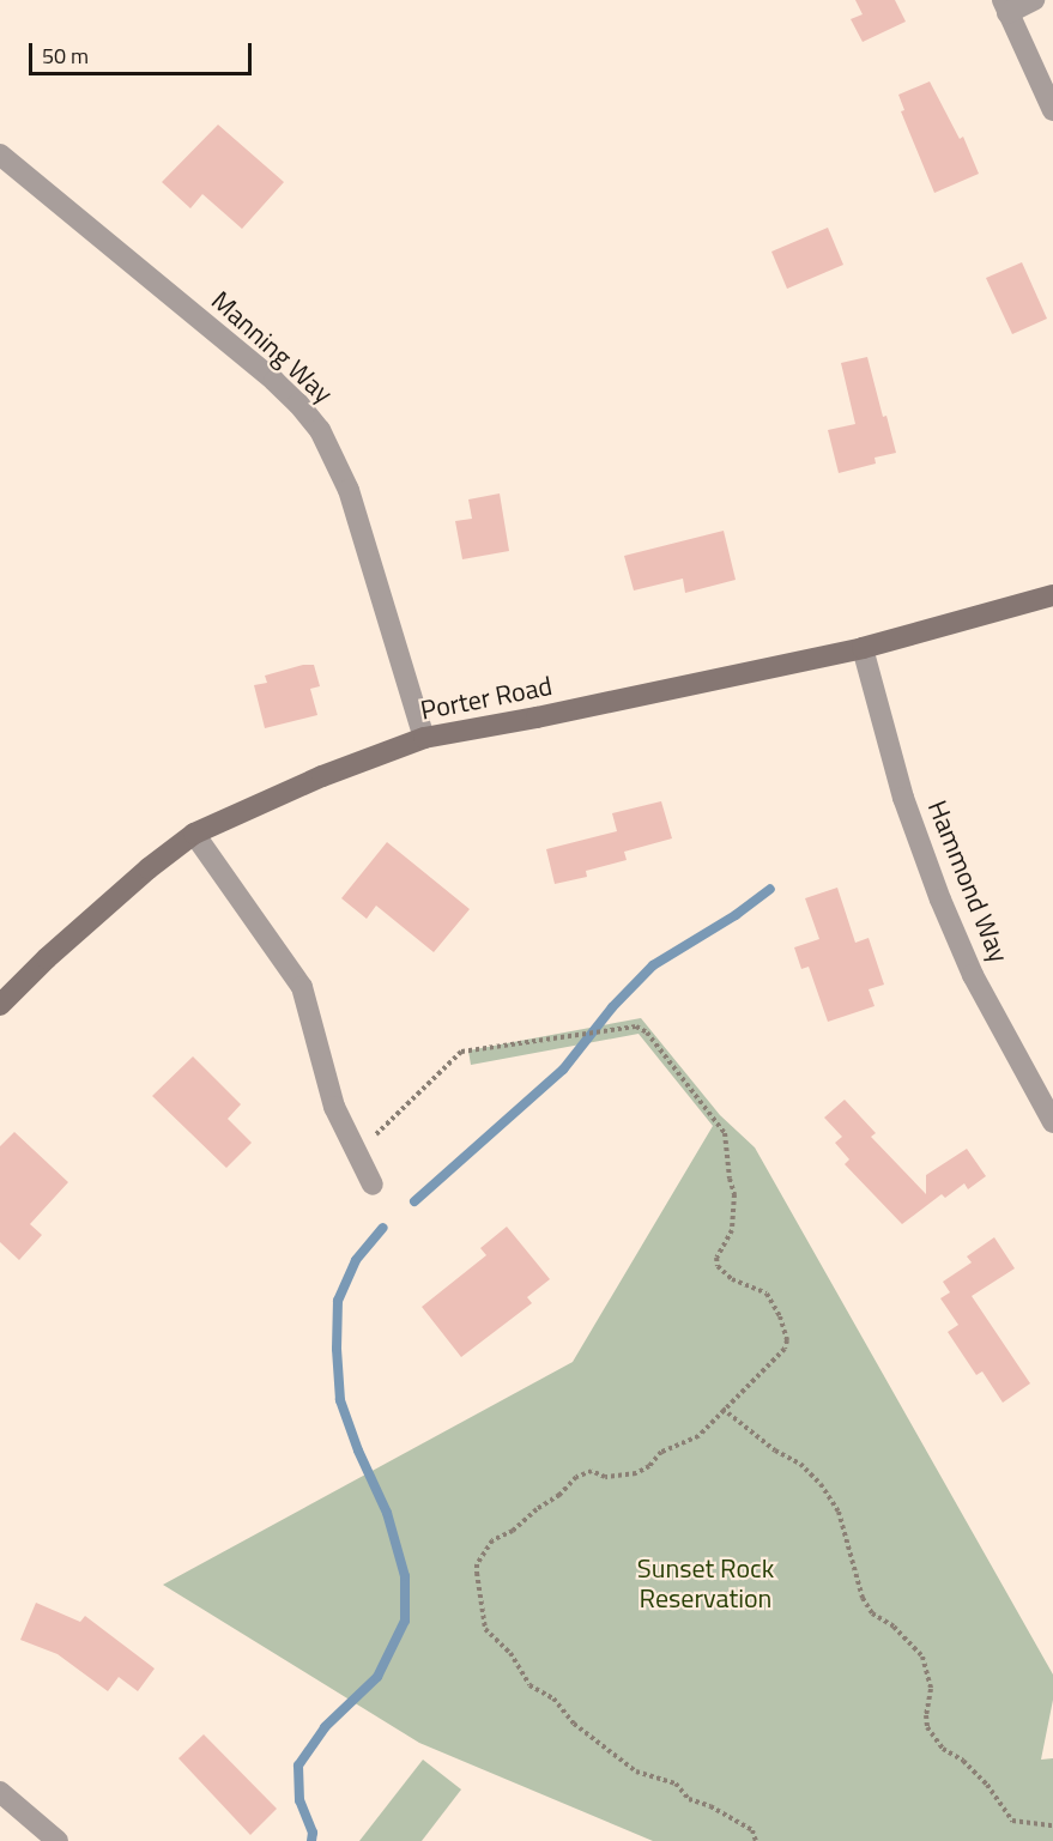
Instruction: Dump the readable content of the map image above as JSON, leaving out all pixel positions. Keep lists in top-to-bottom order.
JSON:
{
  "streets": {
    "street": ["Manning Way", "Porter Road", "Hammond Way"]
  },
  "crossings": [
    ["Manning Way", "Porter Road"],
    ["Porter Road", "Hammond Way"]
  ],
  "parks": ["Sunset Rock Reservation"],
  "scale_bar": "50 m"
}
